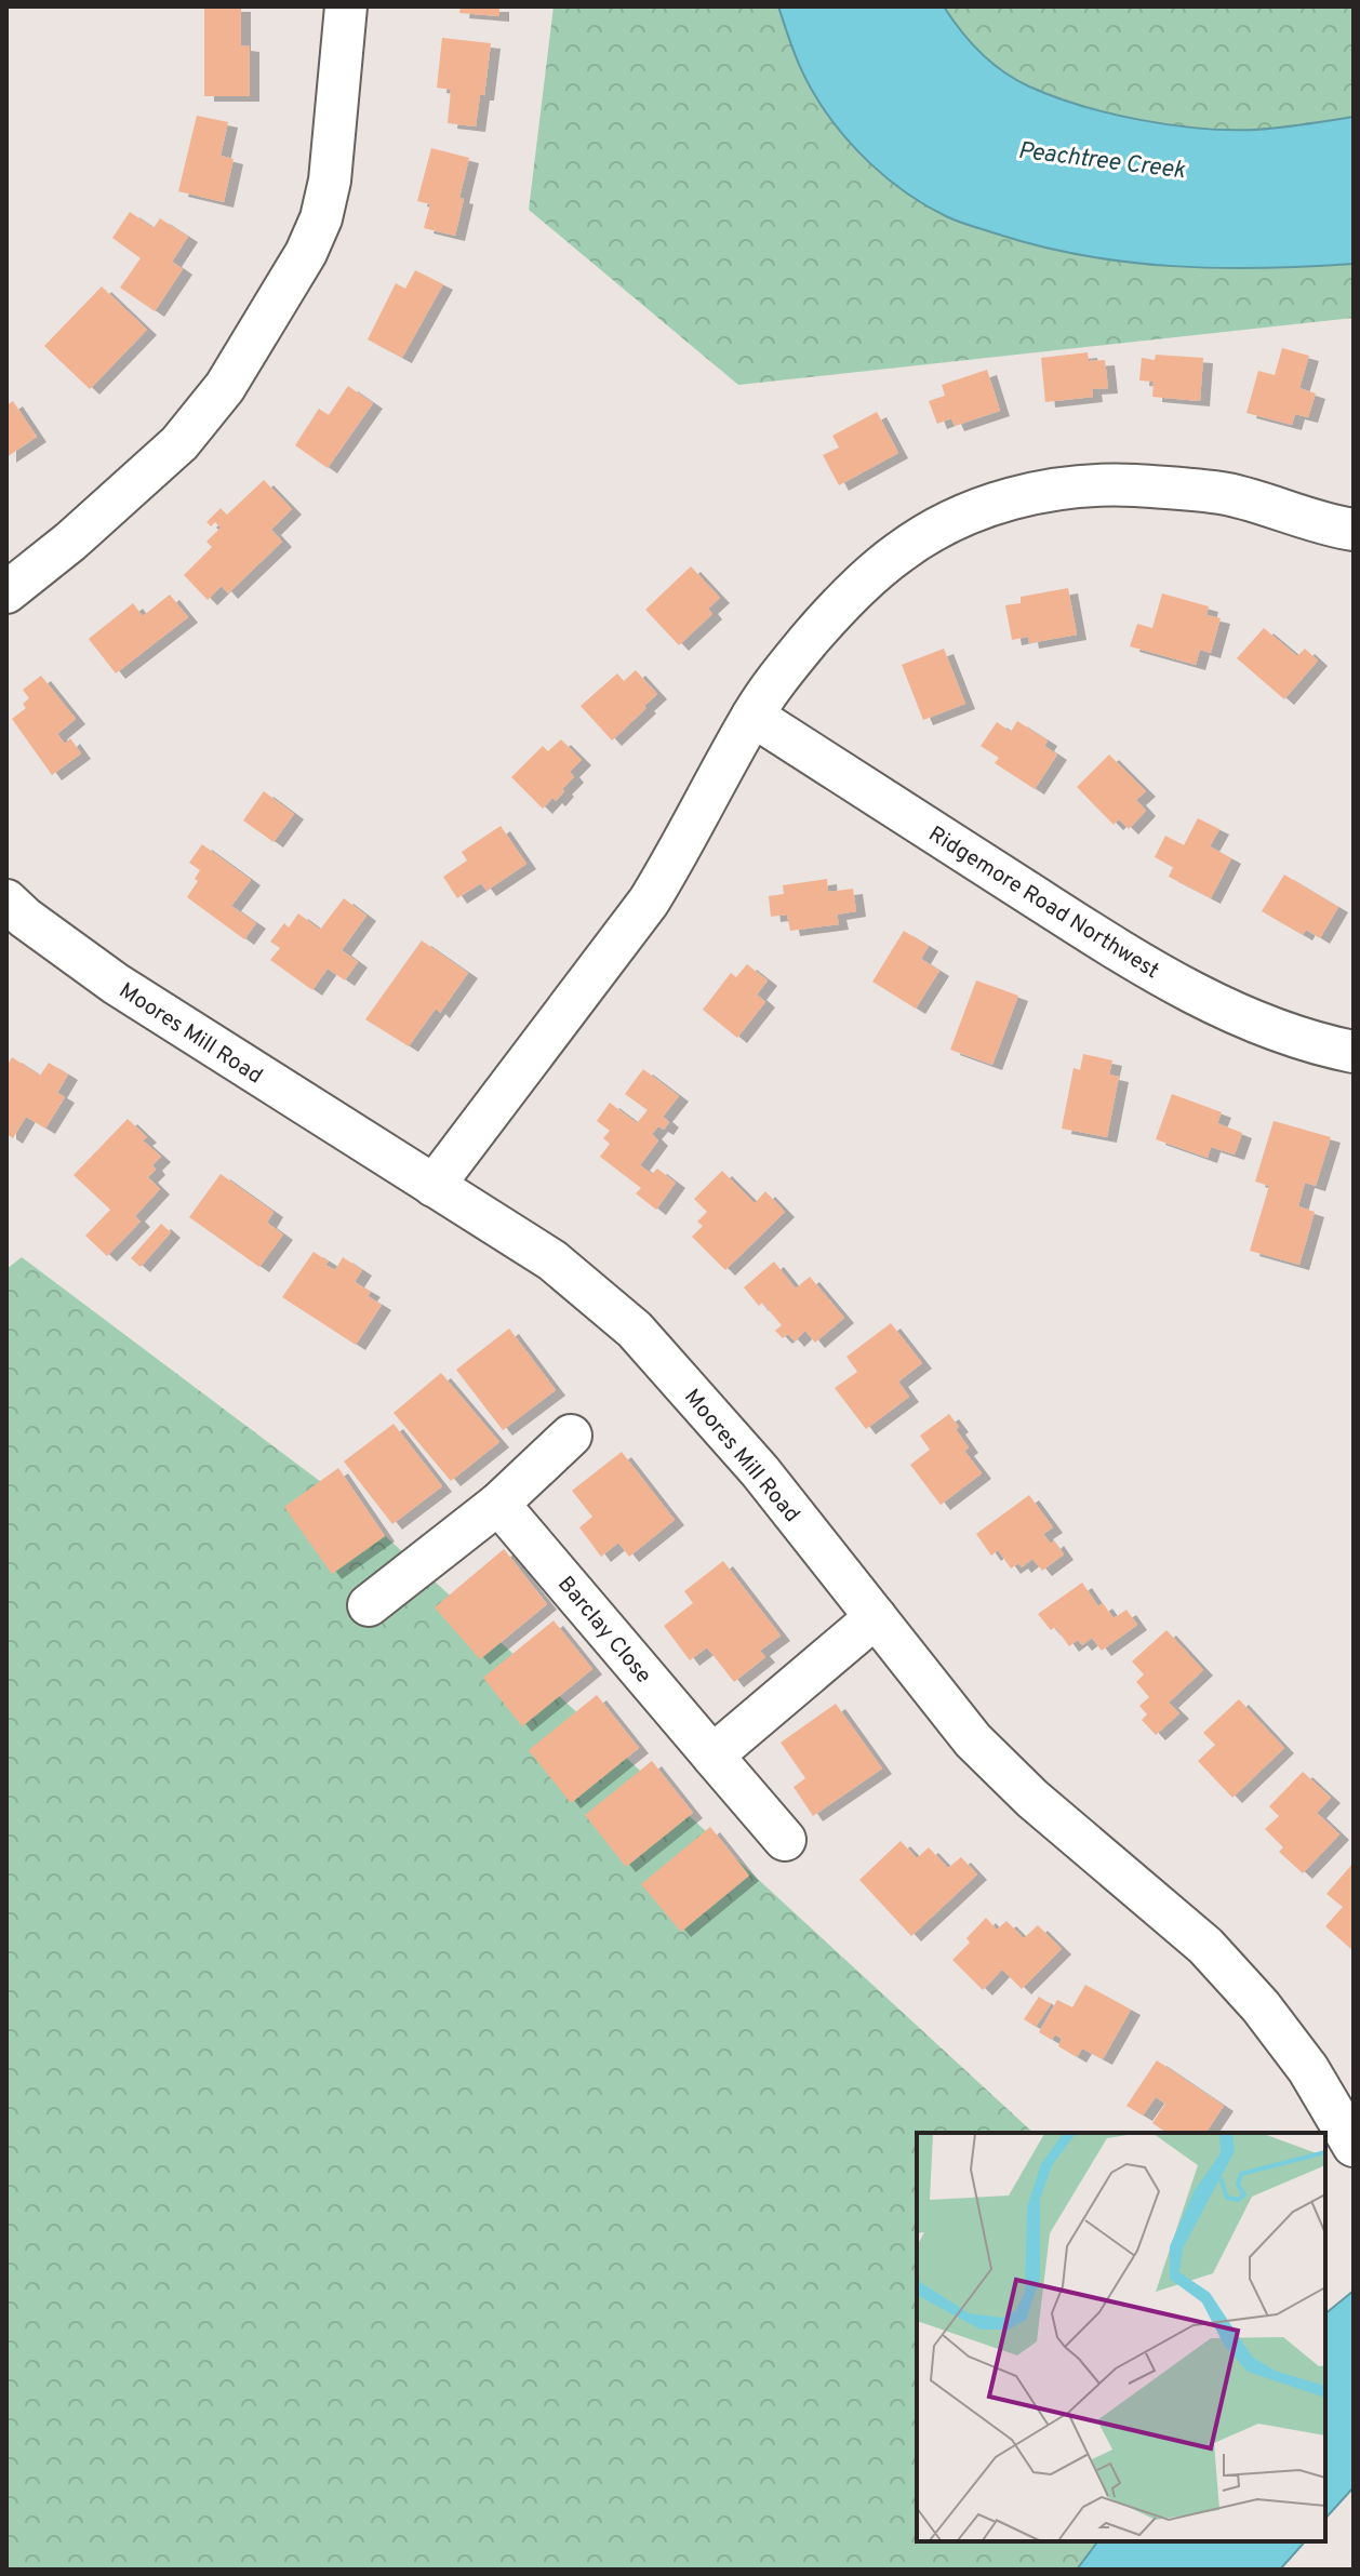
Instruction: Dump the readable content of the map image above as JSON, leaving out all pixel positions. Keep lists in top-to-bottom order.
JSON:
{
  "streets": {
    "street": ["Ridgemore Road Northwest", "Moores Mill Road", "Barclay Close"]
  },
  "water": ["Peachtree Creek"]
}
